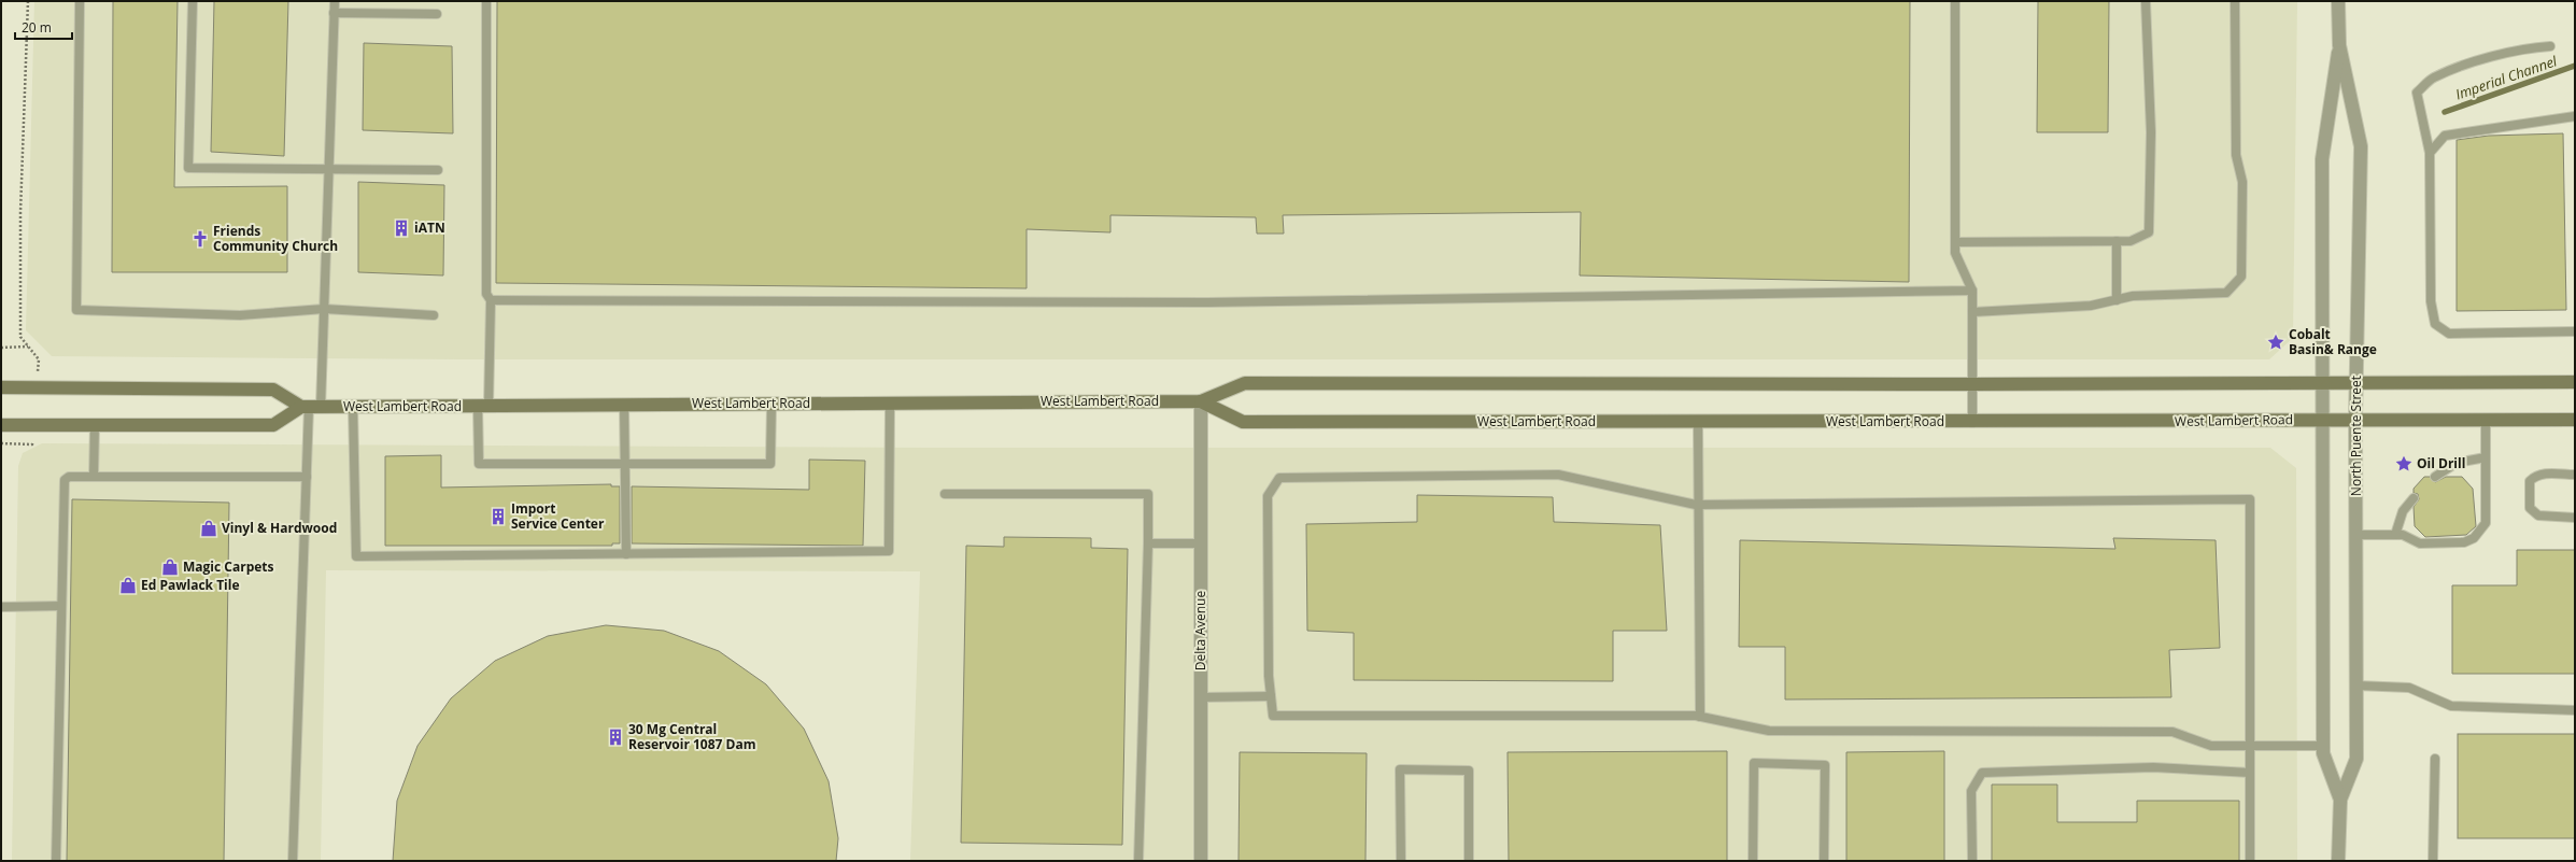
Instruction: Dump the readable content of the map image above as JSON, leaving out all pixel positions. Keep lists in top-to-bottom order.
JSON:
{
  "streets": {
    "main road": ["West Lambert Road"],
    "street": ["North Puente Street", "Delta Avenue"]
  },
  "crossings": [
    ["West Lambert Road", "North Puente Street"],
    ["West Lambert Road", "Delta Avenue"]
  ],
  "water": ["Imperial Channel"],
  "places": {
    "building": ["iATN", "Import Service Center", "30 Mg Central Reservoir 1087 Dam"],
    "church": ["Friends Community Church"],
    "place": ["Cobalt Basin& Range", "Oil Drill"],
    "shop": ["Vinyl & Hardwood", "Magic Carpets", "Ed Pawlack Tile"]
  },
  "scale_bar": "20 m"
}
